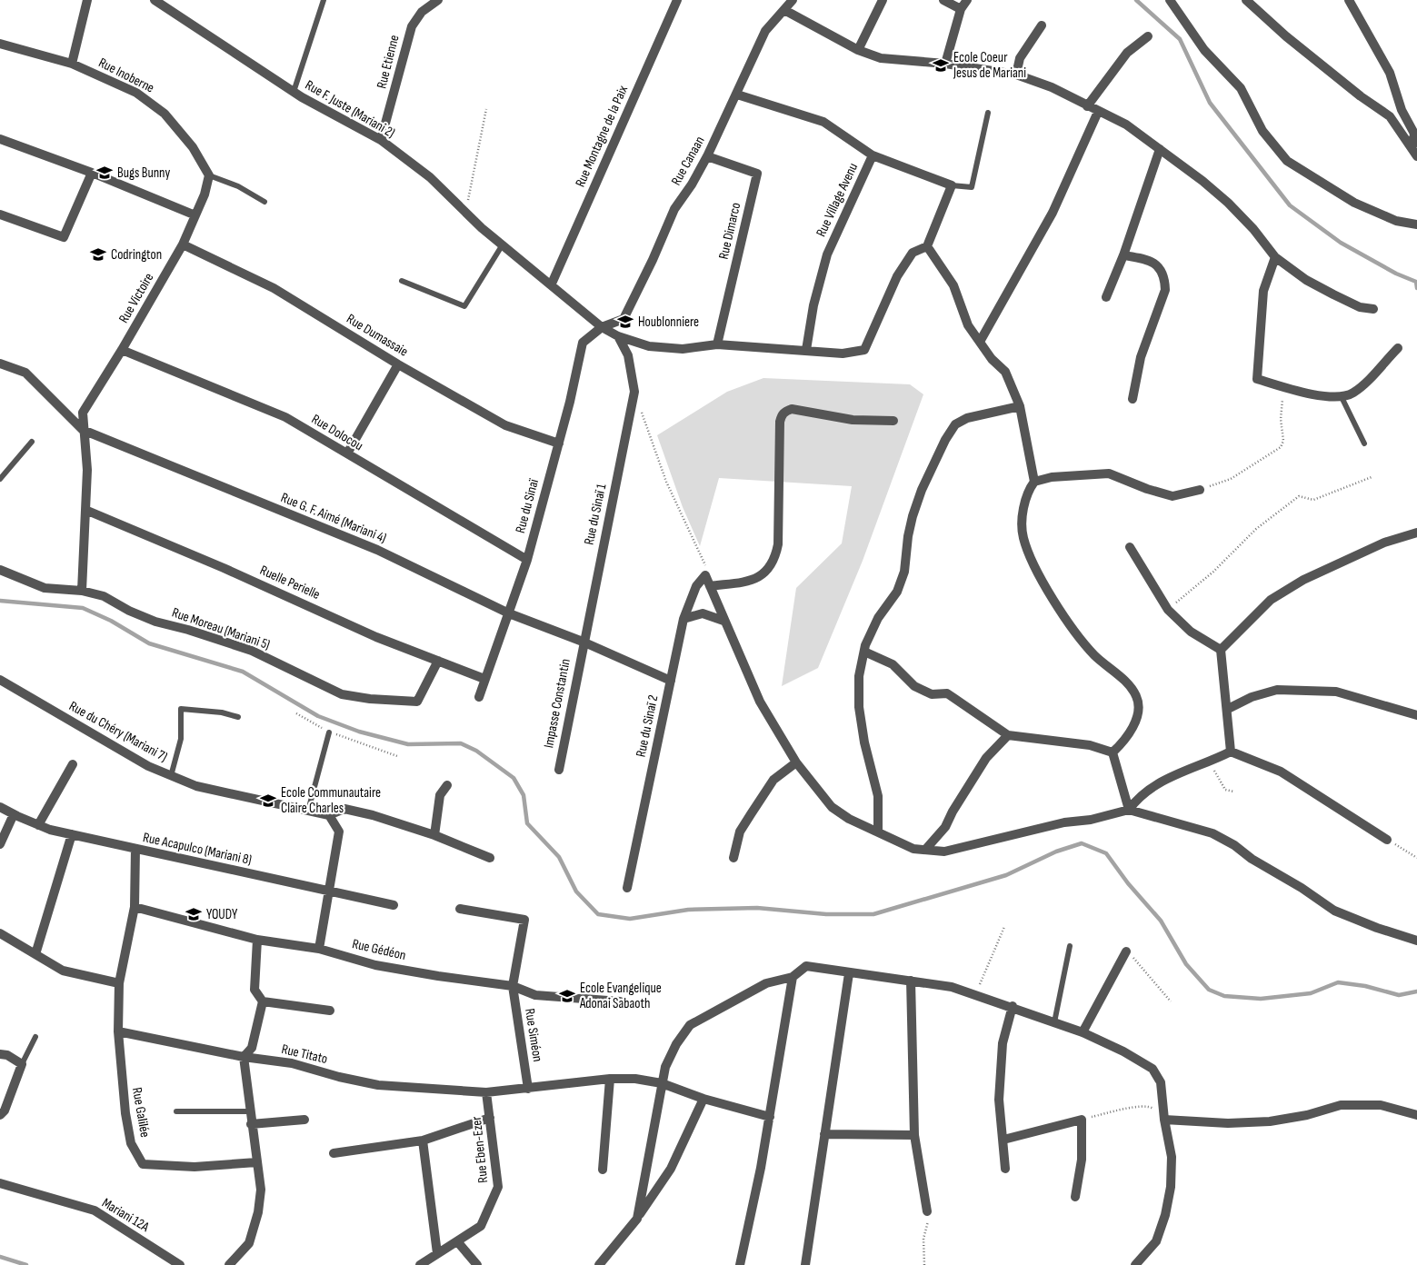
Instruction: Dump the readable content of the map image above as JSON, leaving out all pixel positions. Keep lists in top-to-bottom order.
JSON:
{
  "streets": {
    "street": [
      "Rue Etienne",
      "Rue Inoberne",
      "Rue F. Juste (Mariani 2)",
      "Rue Montagne de la Paix",
      "Rue Canaan",
      "Rue Village Avenu",
      "Rue Dimarco",
      "Rue Victoire",
      "Rue Dumassaie",
      "Rue Dolocou",
      "Rue du Sinaï",
      "Rue du Sinaï 1",
      "Rue G. F. Aimé (Mariani 4)",
      "Ruelle Perielle",
      "Rue Moreau (Mariani 5)",
      "Impasse Constantin",
      "Rue du Sinaï 2",
      "Rue du Chéry (Mariani 7)",
      "Rue Acapulco (Mariani 8)",
      "Rue Gédéon",
      "Rue Siméon",
      "Rue Titato",
      "Rue Galilée",
      "Rue Eben-Ezer",
      "Mariani 12A"
    ]
  },
  "crossings": [
    ["Rue Etienne", "Rue F. Juste (Mariani 2)"],
    ["Rue Inoberne", "Rue Victoire"],
    ["Rue F. Juste (Mariani 2)", "Rue Montagne de la Paix"],
    ["Rue F. Juste (Mariani 2)", "Rue Canaan"],
    ["Rue F. Juste (Mariani 2)", "Rue Village Avenu"],
    ["Rue F. Juste (Mariani 2)", "Rue Dimarco"],
    ["Rue F. Juste (Mariani 2)", "Rue du Sinaï"],
    ["Rue Canaan", "Rue Village Avenu"],
    ["Rue Canaan", "Rue Dimarco"],
    ["Rue Canaan", "Rue du Sinaï"],
    ["Rue Victoire", "Rue Dumassaie"],
    ["Rue Victoire", "Rue Dolocou"],
    ["Rue Victoire", "Rue G. F. Aimé (Mariani 4)"],
    ["Rue Victoire", "Ruelle Perielle"],
    ["Rue Victoire", "Rue Moreau (Mariani 5)"],
    ["Rue Dumassaie", "Rue du Sinaï"],
    ["Rue Dolocou", "Rue du Sinaï"],
    ["Rue du Sinaï", "Rue G. F. Aimé (Mariani 4)"],
    ["Rue du Sinaï", "Ruelle Perielle"],
    ["Rue du Sinaï 1", "Rue G. F. Aimé (Mariani 4)"],
    ["Rue du Sinaï 1", "Impasse Constantin"],
    ["Rue G. F. Aimé (Mariani 4)", "Impasse Constantin"],
    ["Rue G. F. Aimé (Mariani 4)", "Rue du Sinaï 2"],
    ["Ruelle Perielle", "Rue Moreau (Mariani 5)"],
    ["Rue Gédéon", "Rue Siméon"],
    ["Rue Siméon", "Rue Titato"],
    ["Rue Titato", "Rue Galilée"],
    ["Rue Titato", "Rue Eben-Ezer"]
  ],
  "places": {
    "school or university": [
      "Ecole Coeur Jesus de Mariani",
      "Bugs Bunny",
      "Codrington",
      "Houblonniere",
      "Ecole Communautaire Claire Charles",
      "YOUDY",
      "Ecole Evangelique Adonai Sabaoth"
    ]
  }
}
